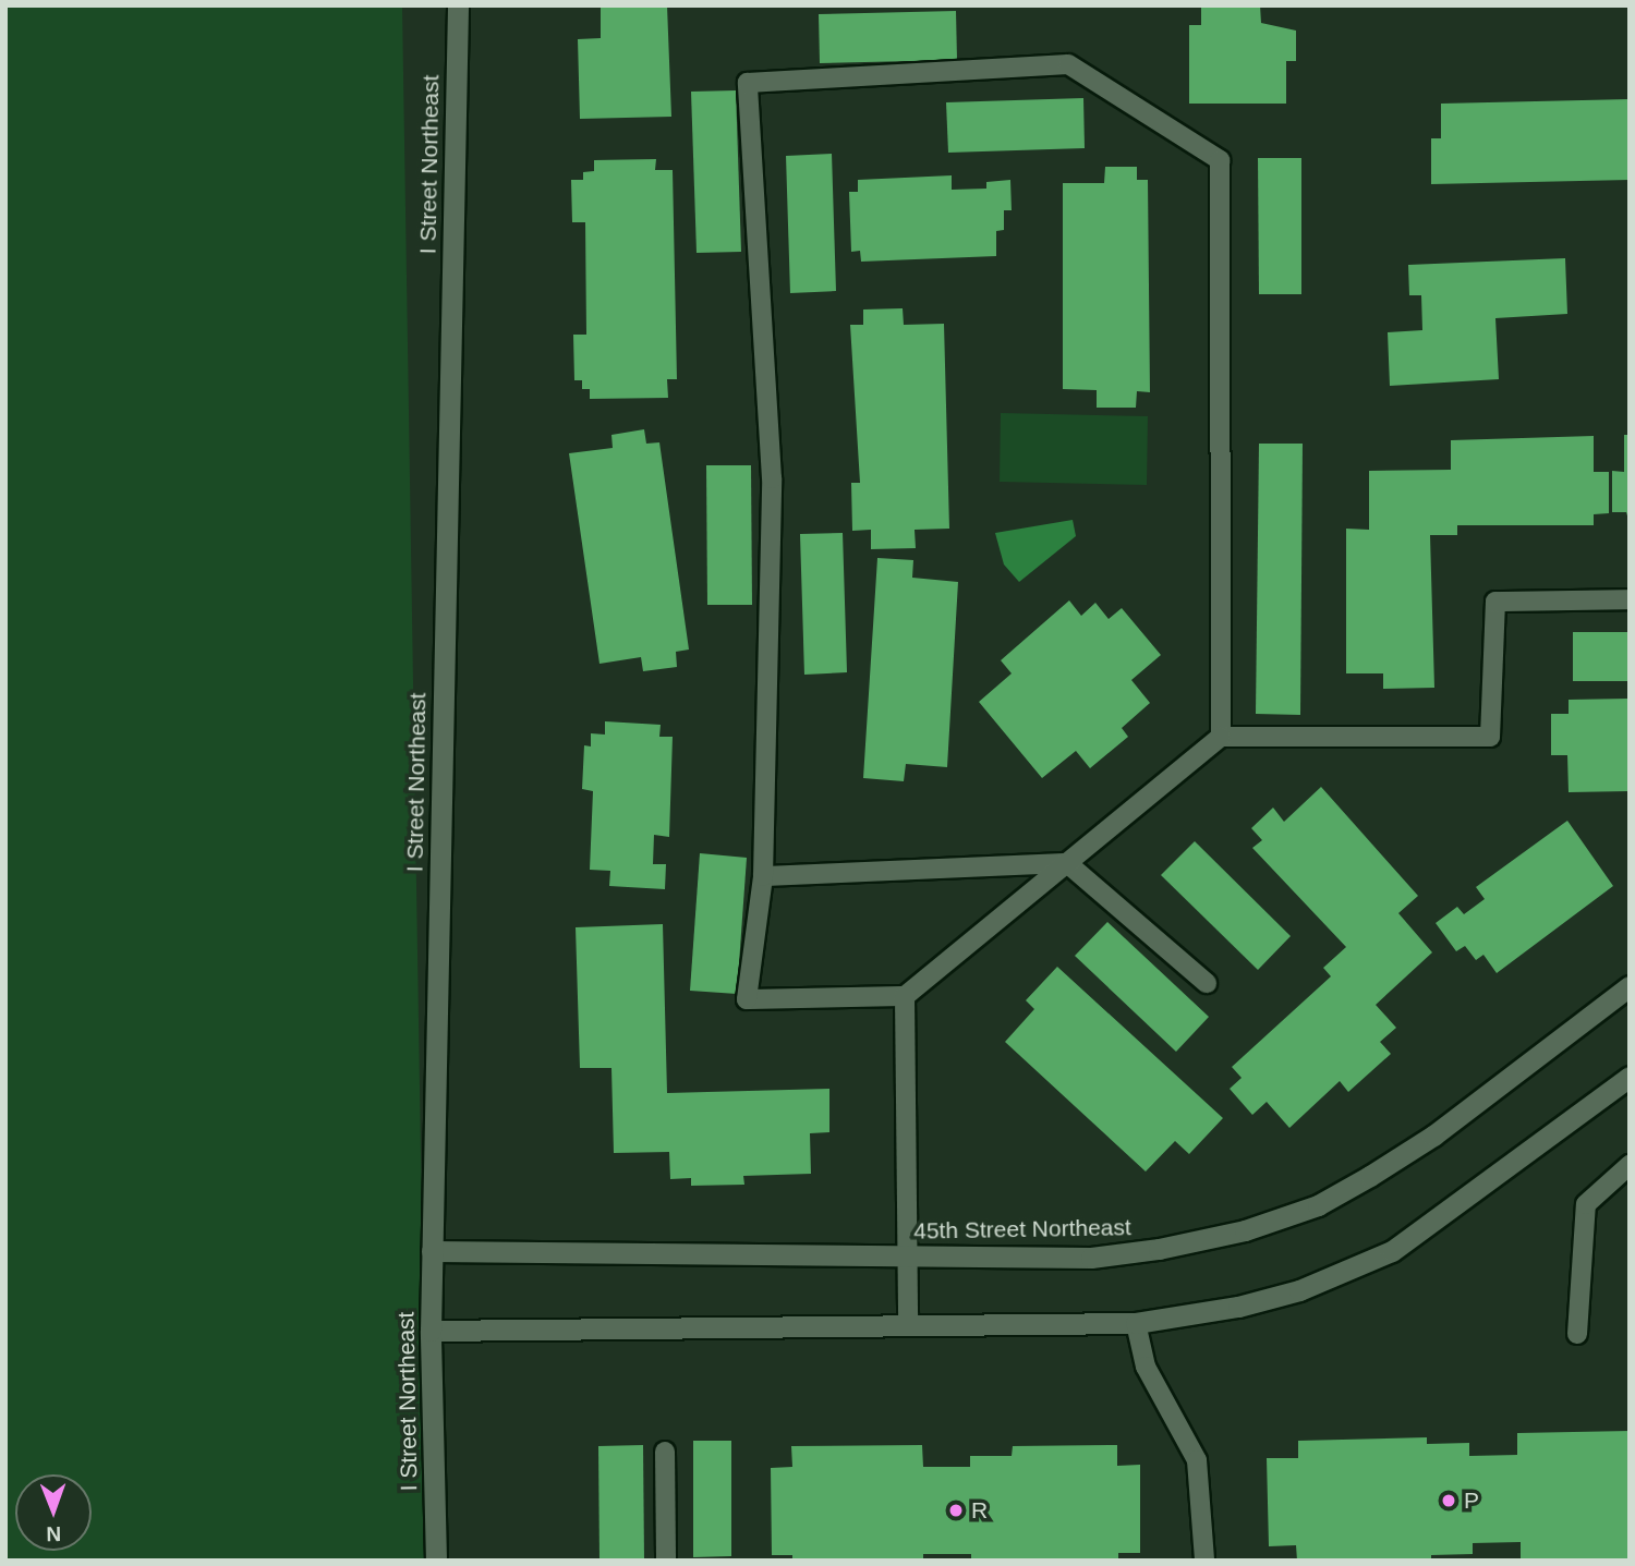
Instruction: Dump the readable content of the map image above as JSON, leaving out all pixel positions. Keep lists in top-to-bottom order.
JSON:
{
  "streets": {
    "street": ["I Street Northeast", "45th Street Northeast"]
  },
  "crossings": [
    ["I Street Northeast", "45th Street Northeast"]
  ],
  "places": ["P", "R"],
  "north": "bottom"
}
